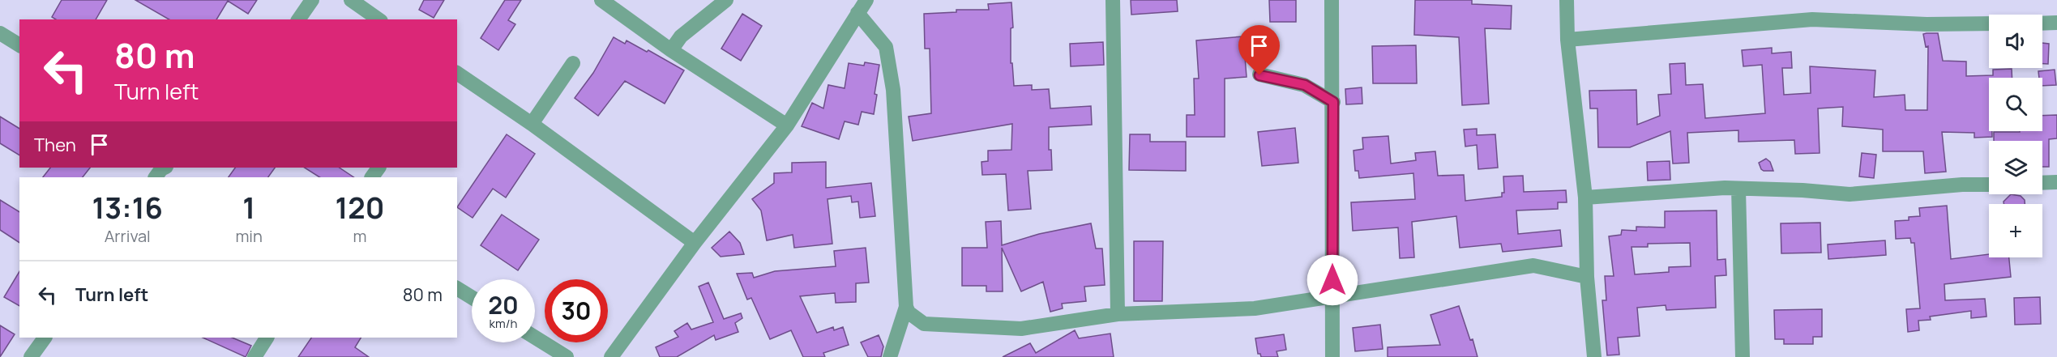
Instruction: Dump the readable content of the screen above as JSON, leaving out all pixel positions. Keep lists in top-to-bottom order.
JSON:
{
  "page": {
    "map_buttons": "+",
    "turn": ["80 m", "Turn left"],
    "then": "Then",
    "eta": [
      "13:16",
      "Arrival",
      "1",
      "min",
      "120",
      "m"
    ],
    "list": [
      {
        "name": "Turn left",
        "value": "80 m"
      }
    ],
    "speed": "20 km/h",
    "limit": "30"
  }
}
